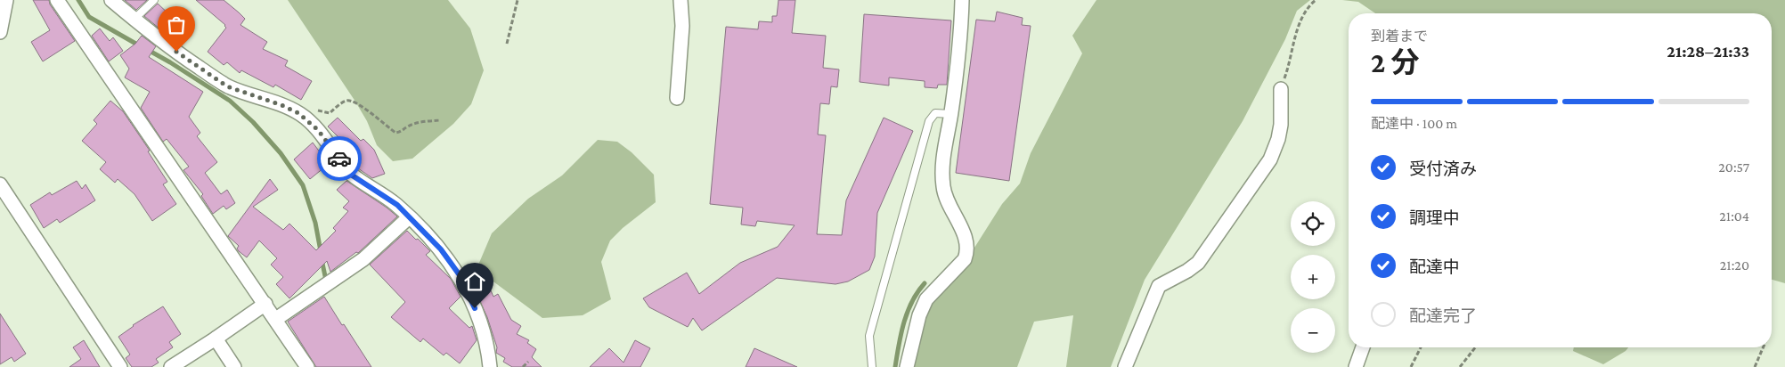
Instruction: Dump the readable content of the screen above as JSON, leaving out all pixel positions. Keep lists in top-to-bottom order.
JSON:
{
  "page": {
    "heading": ["2 分", "到着まで", "21:28–21:33"],
    "bar": "配達中 · 100 m",
    "list": [
      ["受付済み", "20:57"],
      ["調理中", "21:04"],
      ["配達中", "21:20"],
      "配達完了"
    ],
    "map_buttons": ["+", "−"]
  }
}
